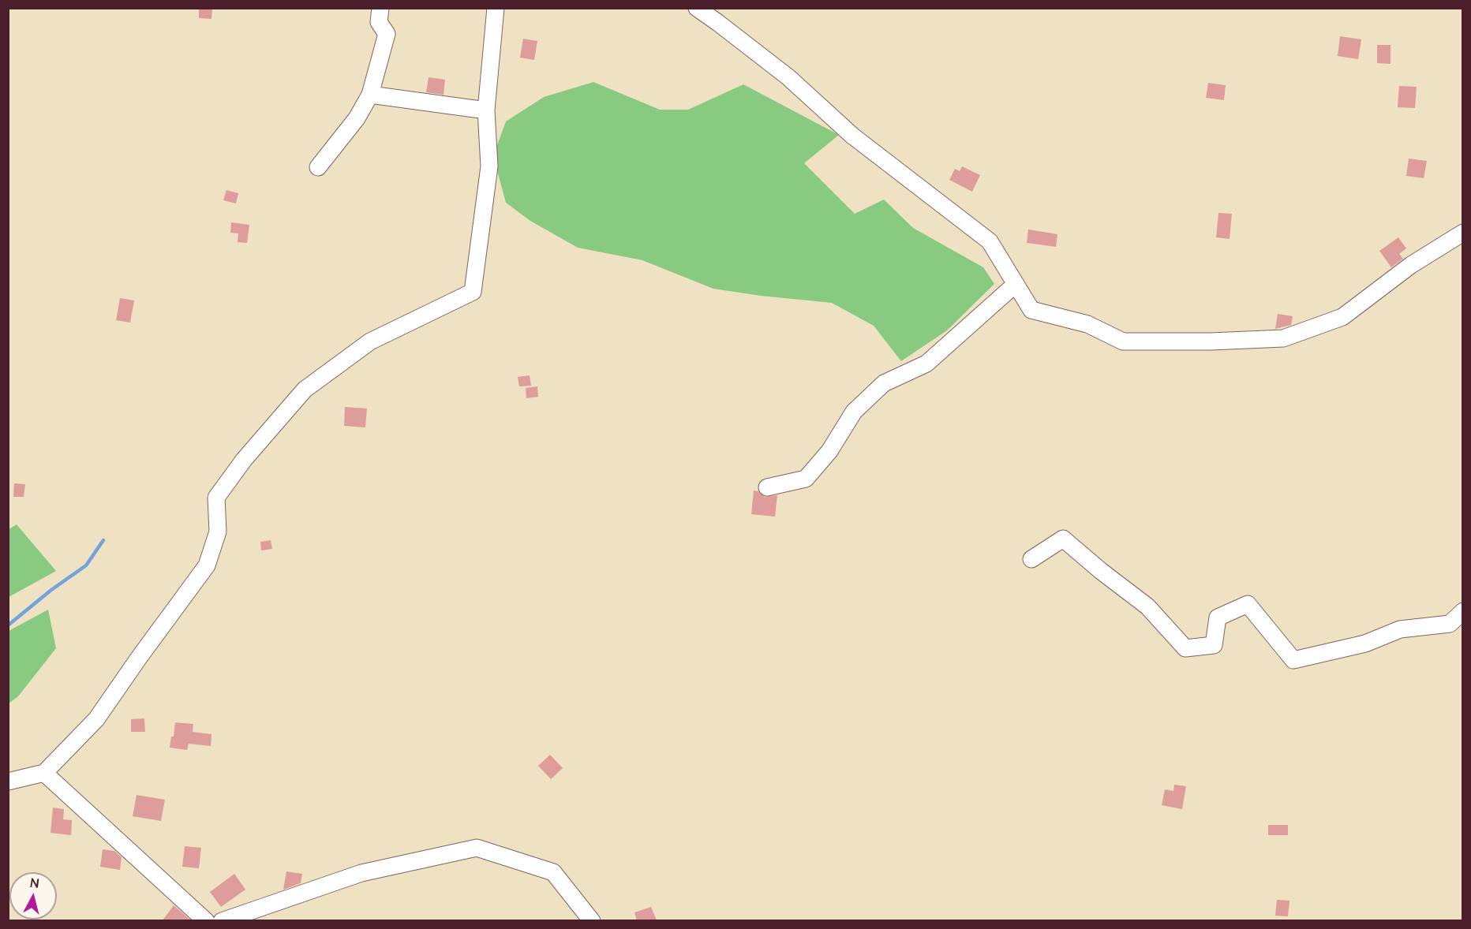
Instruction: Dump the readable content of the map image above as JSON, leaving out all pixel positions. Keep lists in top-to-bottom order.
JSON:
{
  "north": "top"
}
